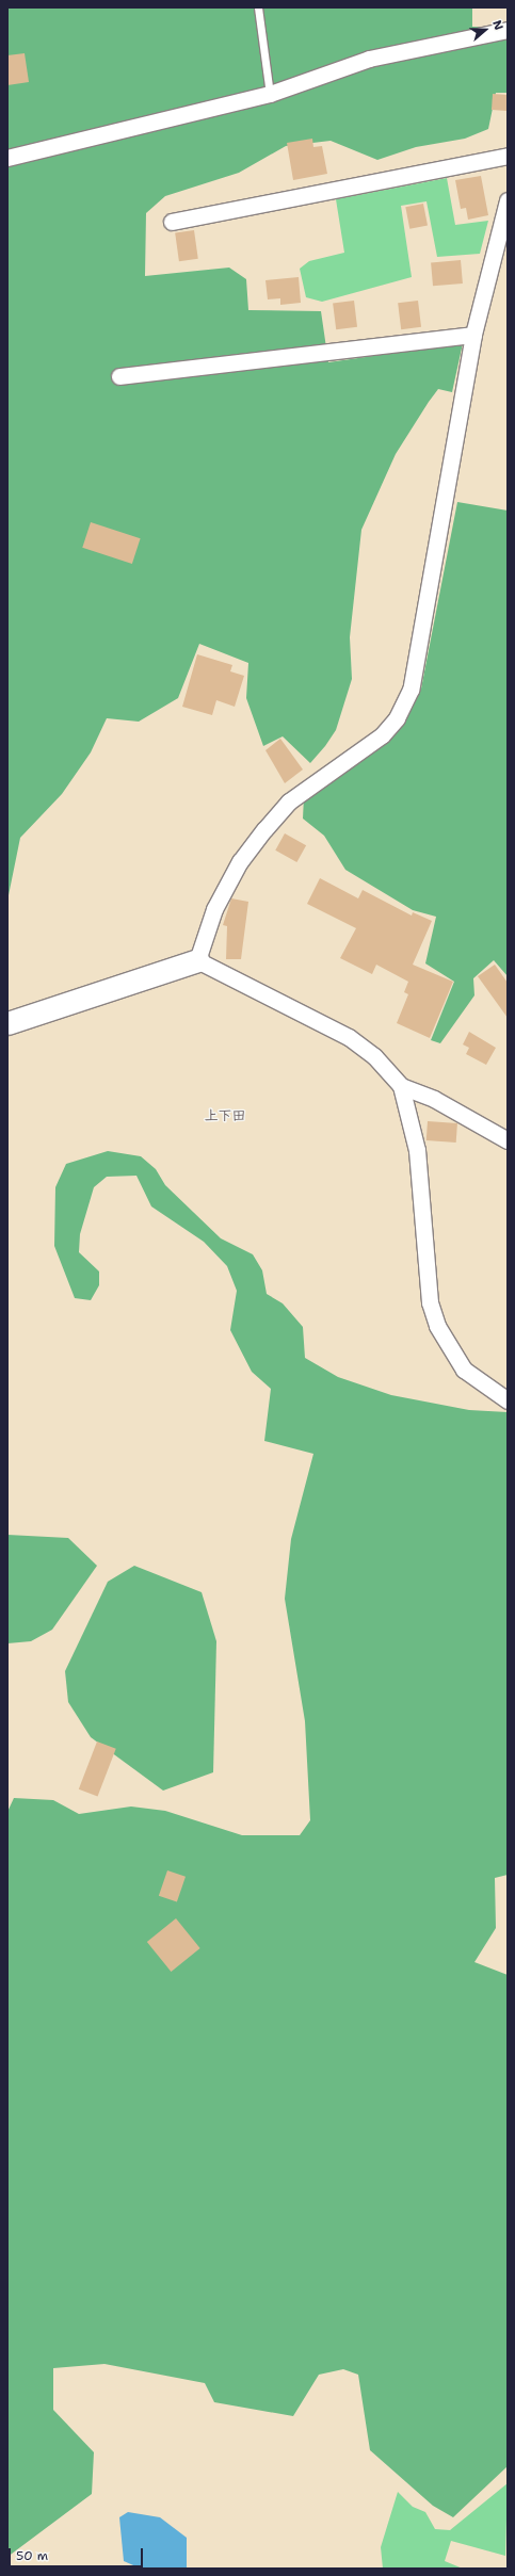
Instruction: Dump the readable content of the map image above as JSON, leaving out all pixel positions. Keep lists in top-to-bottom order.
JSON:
{
  "districts": ["上下田"],
  "scale_bar": "50 m",
  "north": "right"
}
